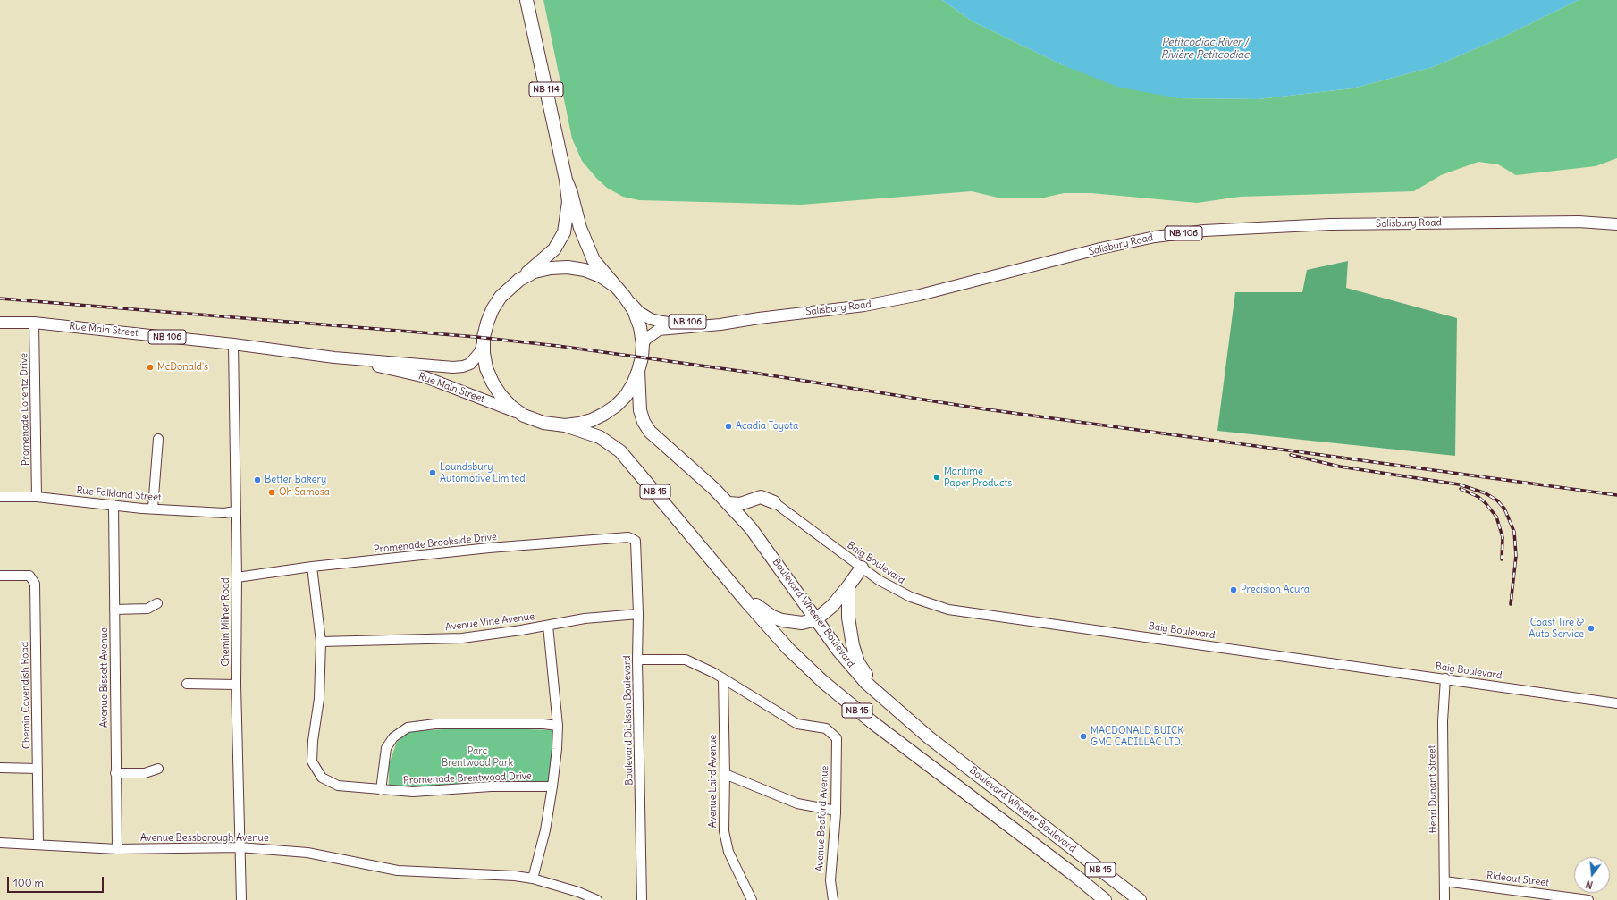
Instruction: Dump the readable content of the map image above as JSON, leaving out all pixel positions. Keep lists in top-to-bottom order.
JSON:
{
  "streets": {
    "highway": ["NB 114", "NB 15", "Boulevard Wheeler Boulevard"],
    "main road": ["Salisbury Road", "NB 106", "Rue Main Street"],
    "street": [
      "Promenade Lorentz Drive",
      "Rue Falkland Street",
      "Promenade Brookside Drive",
      "Baig Boulevard",
      "Chemin Milner Road",
      "Avenue Vine Avenue",
      "Avenue Bissett Avenue",
      "Chemin Cavendish Road",
      "Boulevard Dickson Boulevard",
      "Promenade Brentwood Drive",
      "Avenue Laird Avenue",
      "Henri Dunant Street",
      "Avenue Bedford Avenue",
      "Avenue Bessborough Avenue",
      "Rideout Street"
    ]
  },
  "crossings": [
    ["Rue Main Street", "Promenade Lorentz Drive"],
    ["Rue Main Street", "Chemin Milner Road"],
    ["Promenade Lorentz Drive", "Rue Falkland Street"],
    ["Rue Falkland Street", "Chemin Milner Road"],
    ["Rue Falkland Street", "Avenue Bissett Avenue"],
    ["Promenade Brookside Drive", "Chemin Milner Road"],
    ["Promenade Brookside Drive", "Boulevard Dickson Boulevard"],
    ["Promenade Brookside Drive", "Promenade Brentwood Drive"],
    ["Baig Boulevard", "Henri Dunant Street"],
    ["Chemin Milner Road", "Avenue Bessborough Avenue"],
    ["Avenue Vine Avenue", "Boulevard Dickson Boulevard"],
    ["Avenue Vine Avenue", "Promenade Brentwood Drive"],
    ["Avenue Bissett Avenue", "Avenue Bessborough Avenue"],
    ["Chemin Cavendish Road", "Avenue Bessborough Avenue"],
    ["Avenue Laird Avenue", "Avenue Bedford Avenue"],
    ["Henri Dunant Street", "Rideout Street"]
  ],
  "water": ["Petitcodiac River / Rivière Petitcodiac"],
  "parks": ["Parc Brentwood Park"],
  "places": [
    "McDonald's",
    "Acadia Toyota",
    "Loundsbury Automotive Limited",
    "Maritime Paper Products",
    "Better Bakery",
    "Oh Samosa",
    "Precision Acura",
    "Coast Tire & Auto Service",
    "MACDONALD BUICK GMC CADILLAC LTD."
  ],
  "scale_bar": "100 m",
  "north": "bottom"
}
